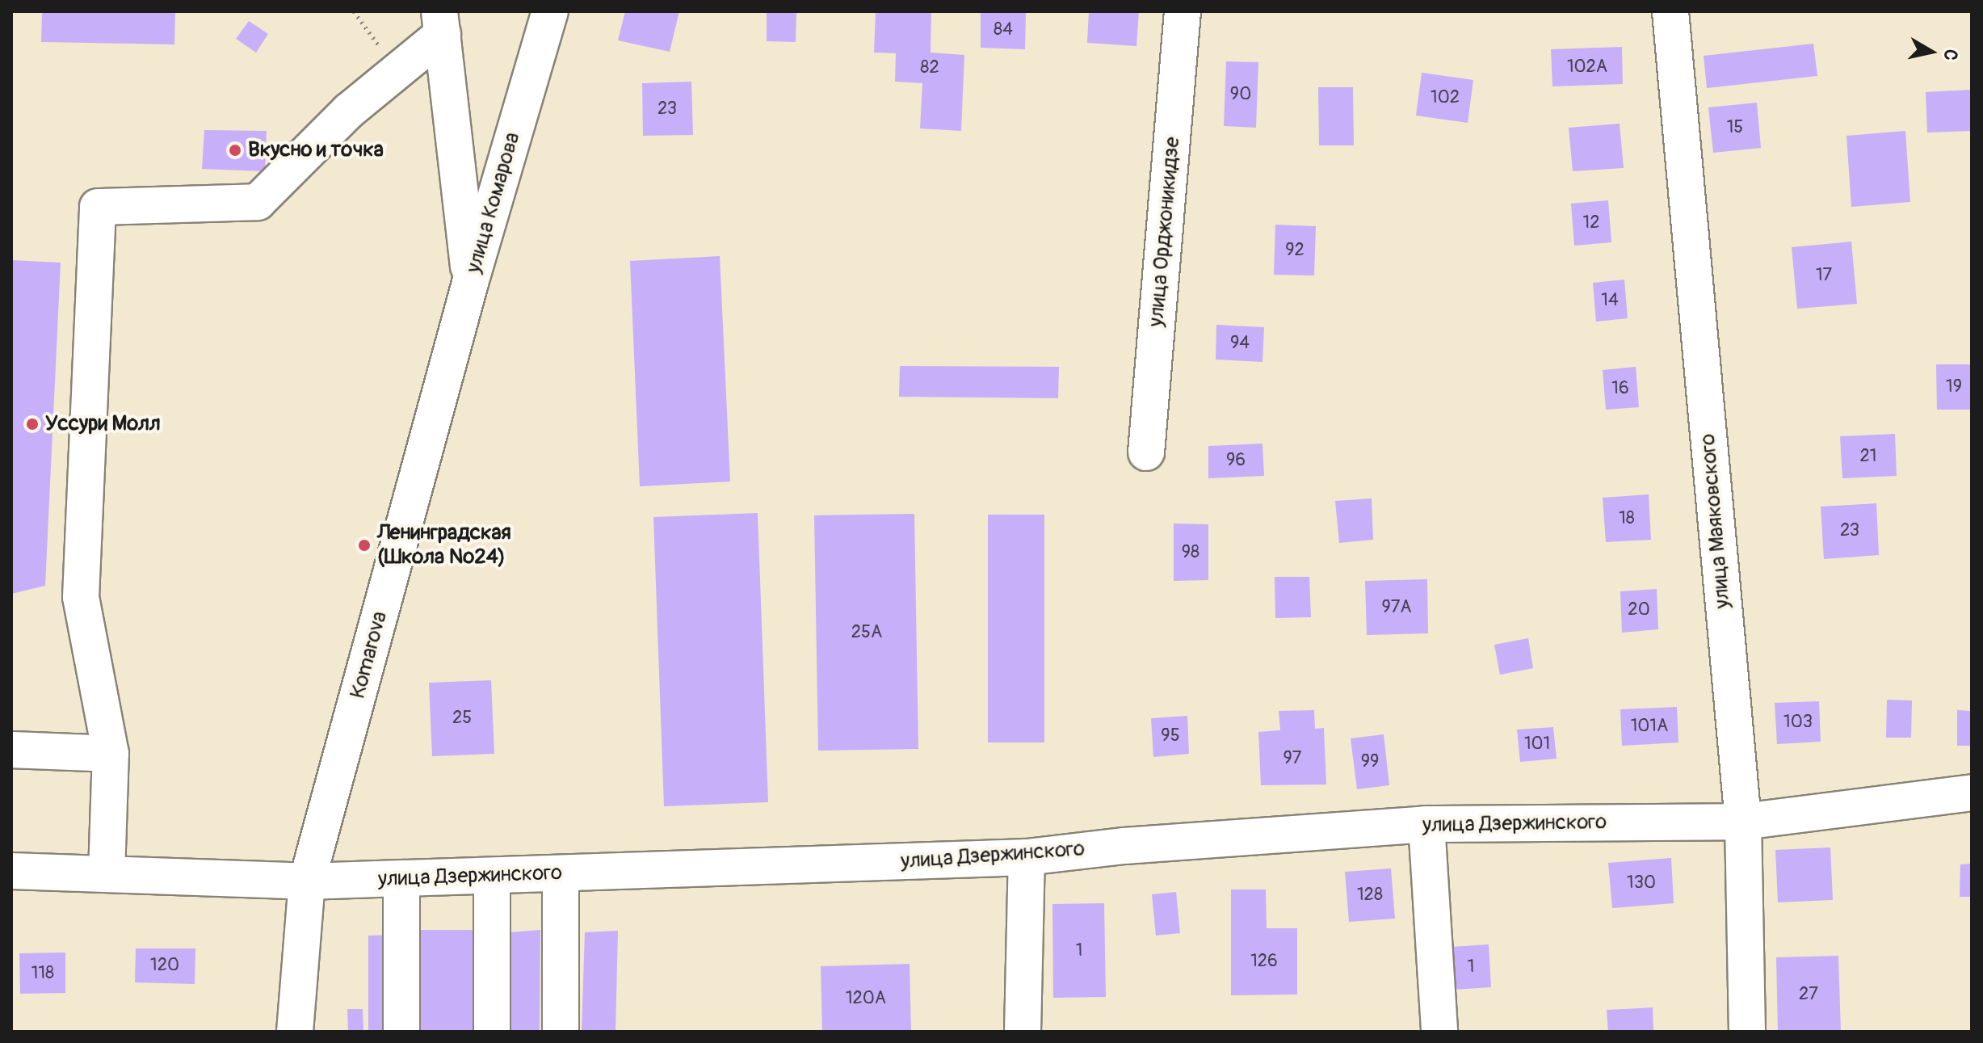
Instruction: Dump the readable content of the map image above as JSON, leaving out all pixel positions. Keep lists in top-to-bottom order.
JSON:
{
  "streets": {
    "main road": [
      "улица Комарова",
      "улица Орджоникидзе",
      "улица Маяковского",
      "Komarova",
      "улица Дзержинского"
    ]
  },
  "crossings": [
    ["улица Комарова", "Komarova"],
    ["улица Маяковского", "улица Дзержинского"],
    ["Komarova", "улица Дзержинского"]
  ],
  "places": ["Вкусно и точка", "Уссури Молл", "Ленинградская (Школа №24)"],
  "house_numbers": [
    "84",
    "102А",
    "82",
    "90",
    "102",
    "23",
    "15",
    "12",
    "92",
    "17",
    "14",
    "94",
    "19",
    "16",
    "21",
    "96",
    "18",
    "23",
    "98",
    "97А",
    "20",
    "25А",
    "25",
    "103",
    "101А",
    "95",
    "101",
    "97",
    "99",
    "130",
    "128",
    "1",
    "126",
    "120",
    "1",
    "118",
    "27",
    "120А"
  ],
  "north": "right"
}
